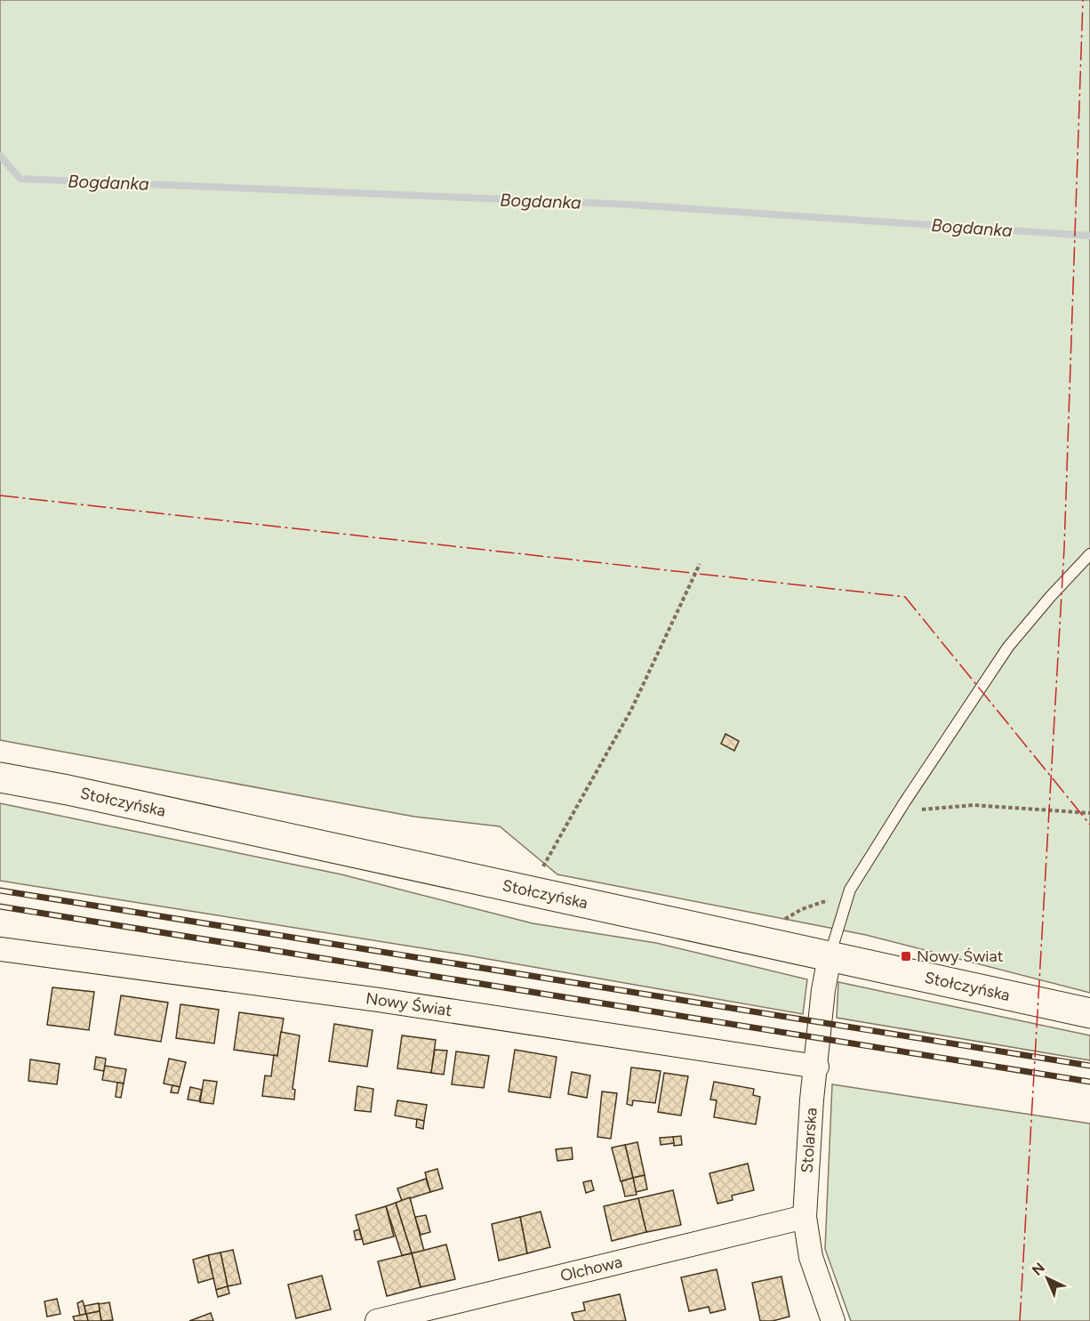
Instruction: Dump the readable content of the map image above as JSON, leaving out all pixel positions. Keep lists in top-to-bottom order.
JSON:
{
  "streets": {
    "street": [
      "Stołczyńska",
      "Nowy Świat",
      "Stolarska",
      "Olchowa"
    ]
  },
  "crossings": [
    ["Stołczyńska", "Stolarska"],
    ["Nowy Świat", "Stolarska"],
    ["Stolarska", "Olchowa"]
  ],
  "water": ["Bogdanka"],
  "places": {
    "transit": ["Nowy Świat"]
  },
  "north": "top left"
}
